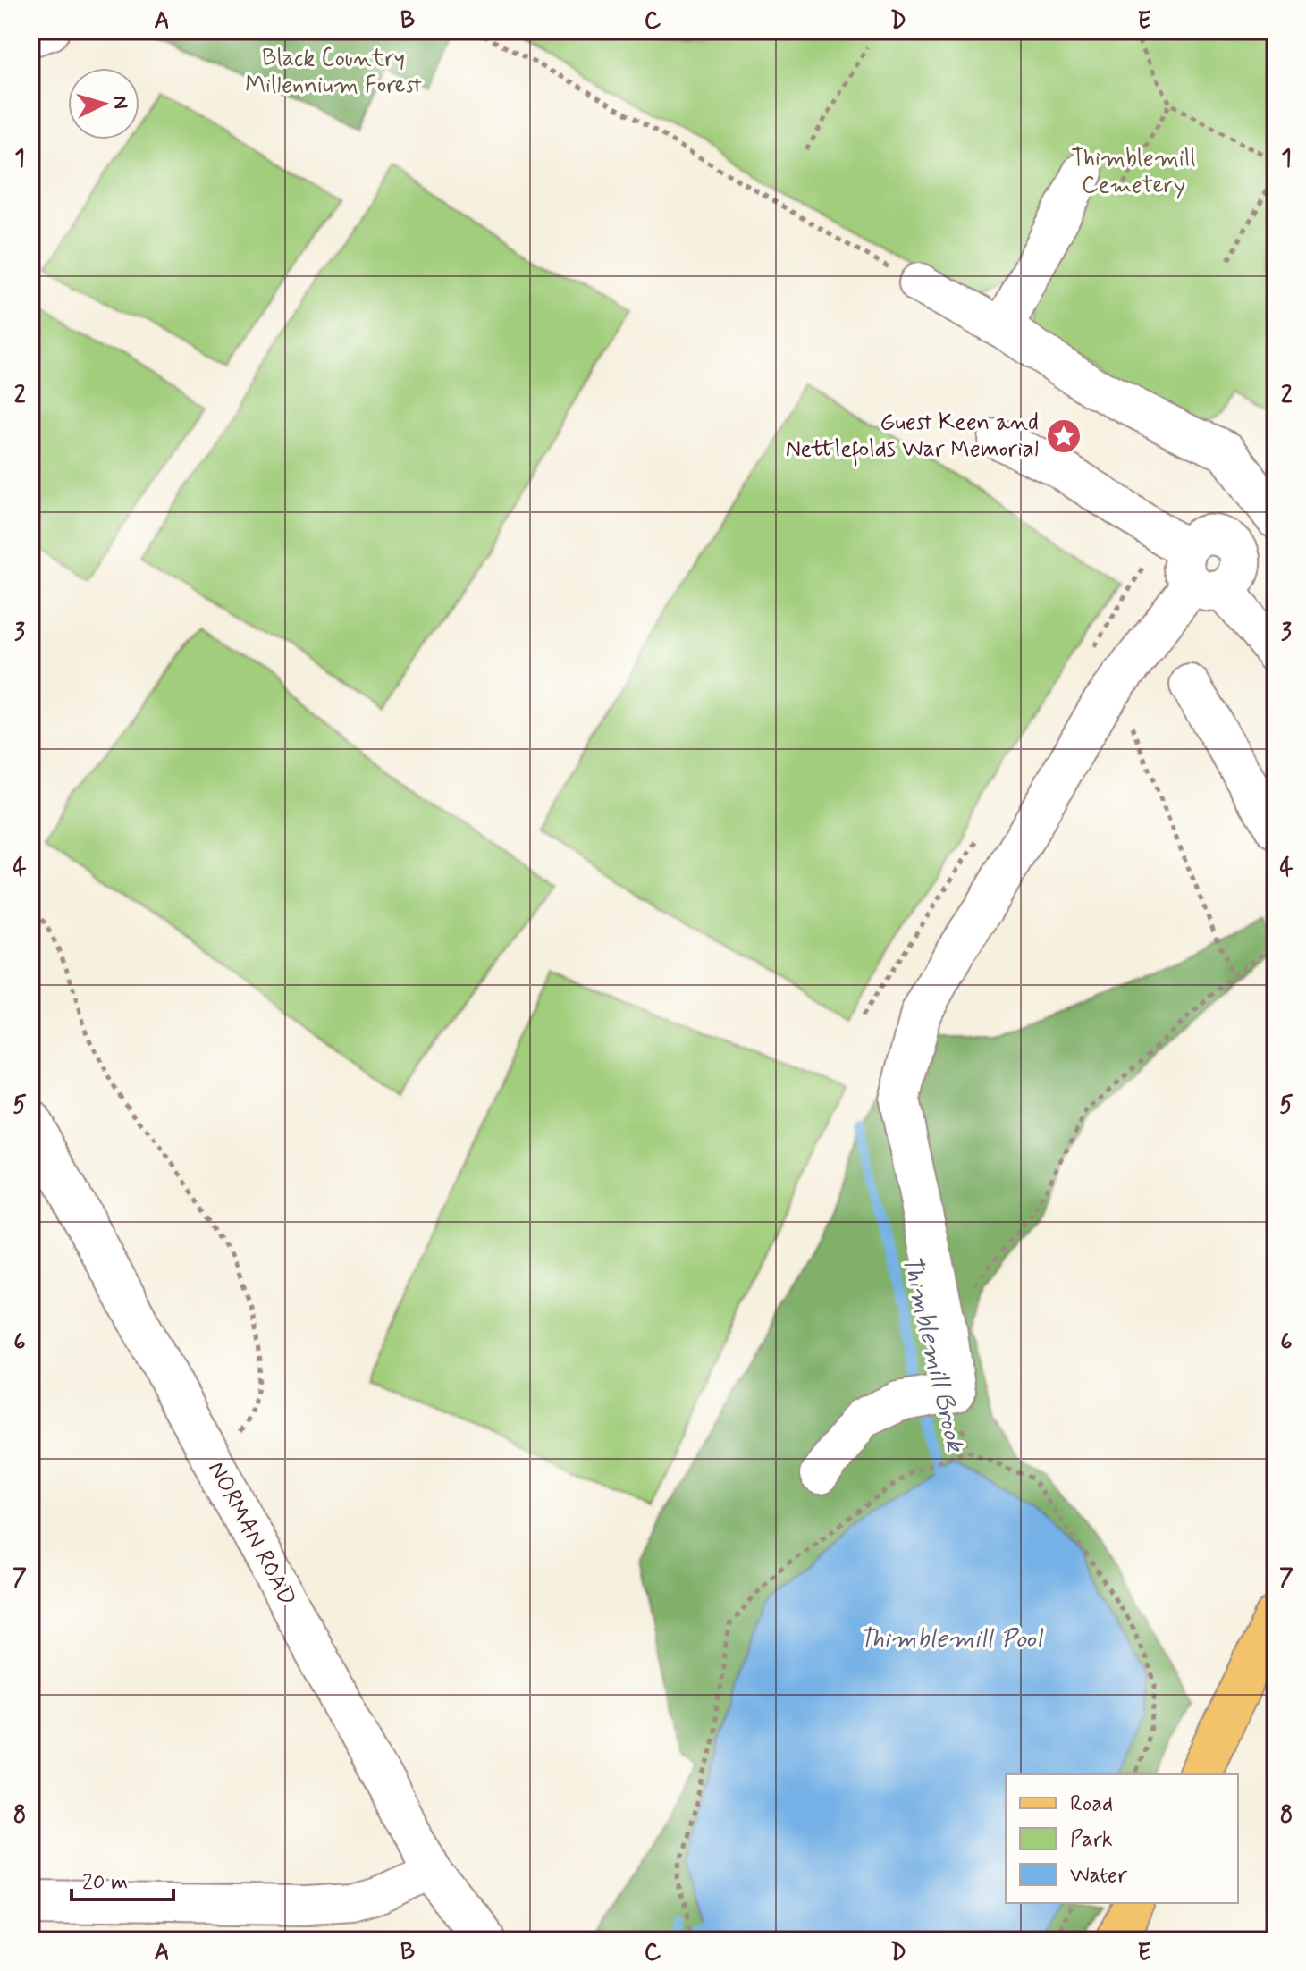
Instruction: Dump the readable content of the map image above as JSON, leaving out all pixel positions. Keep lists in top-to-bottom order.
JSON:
{
  "streets": {
    "street": ["NORMAN ROAD"]
  },
  "water": ["Thimblemill Brook", "Thimblemill Pool"],
  "parks": ["Black Country Millennium Forest", "Thimblemill Cemetery"],
  "places": {
    "place": ["Guest Keen and Nettlefolds War Memorial"]
  },
  "legend": ["Road", "Park", "Water"],
  "scale_bar": "20 m",
  "north": "right",
  "grid": {
    "columns": [
      "A",
      "B",
      "C",
      "D",
      "E"
    ],
    "rows": [
      "1",
      "2",
      "3",
      "4",
      "5",
      "6",
      "7",
      "8"
    ]
  }
}
